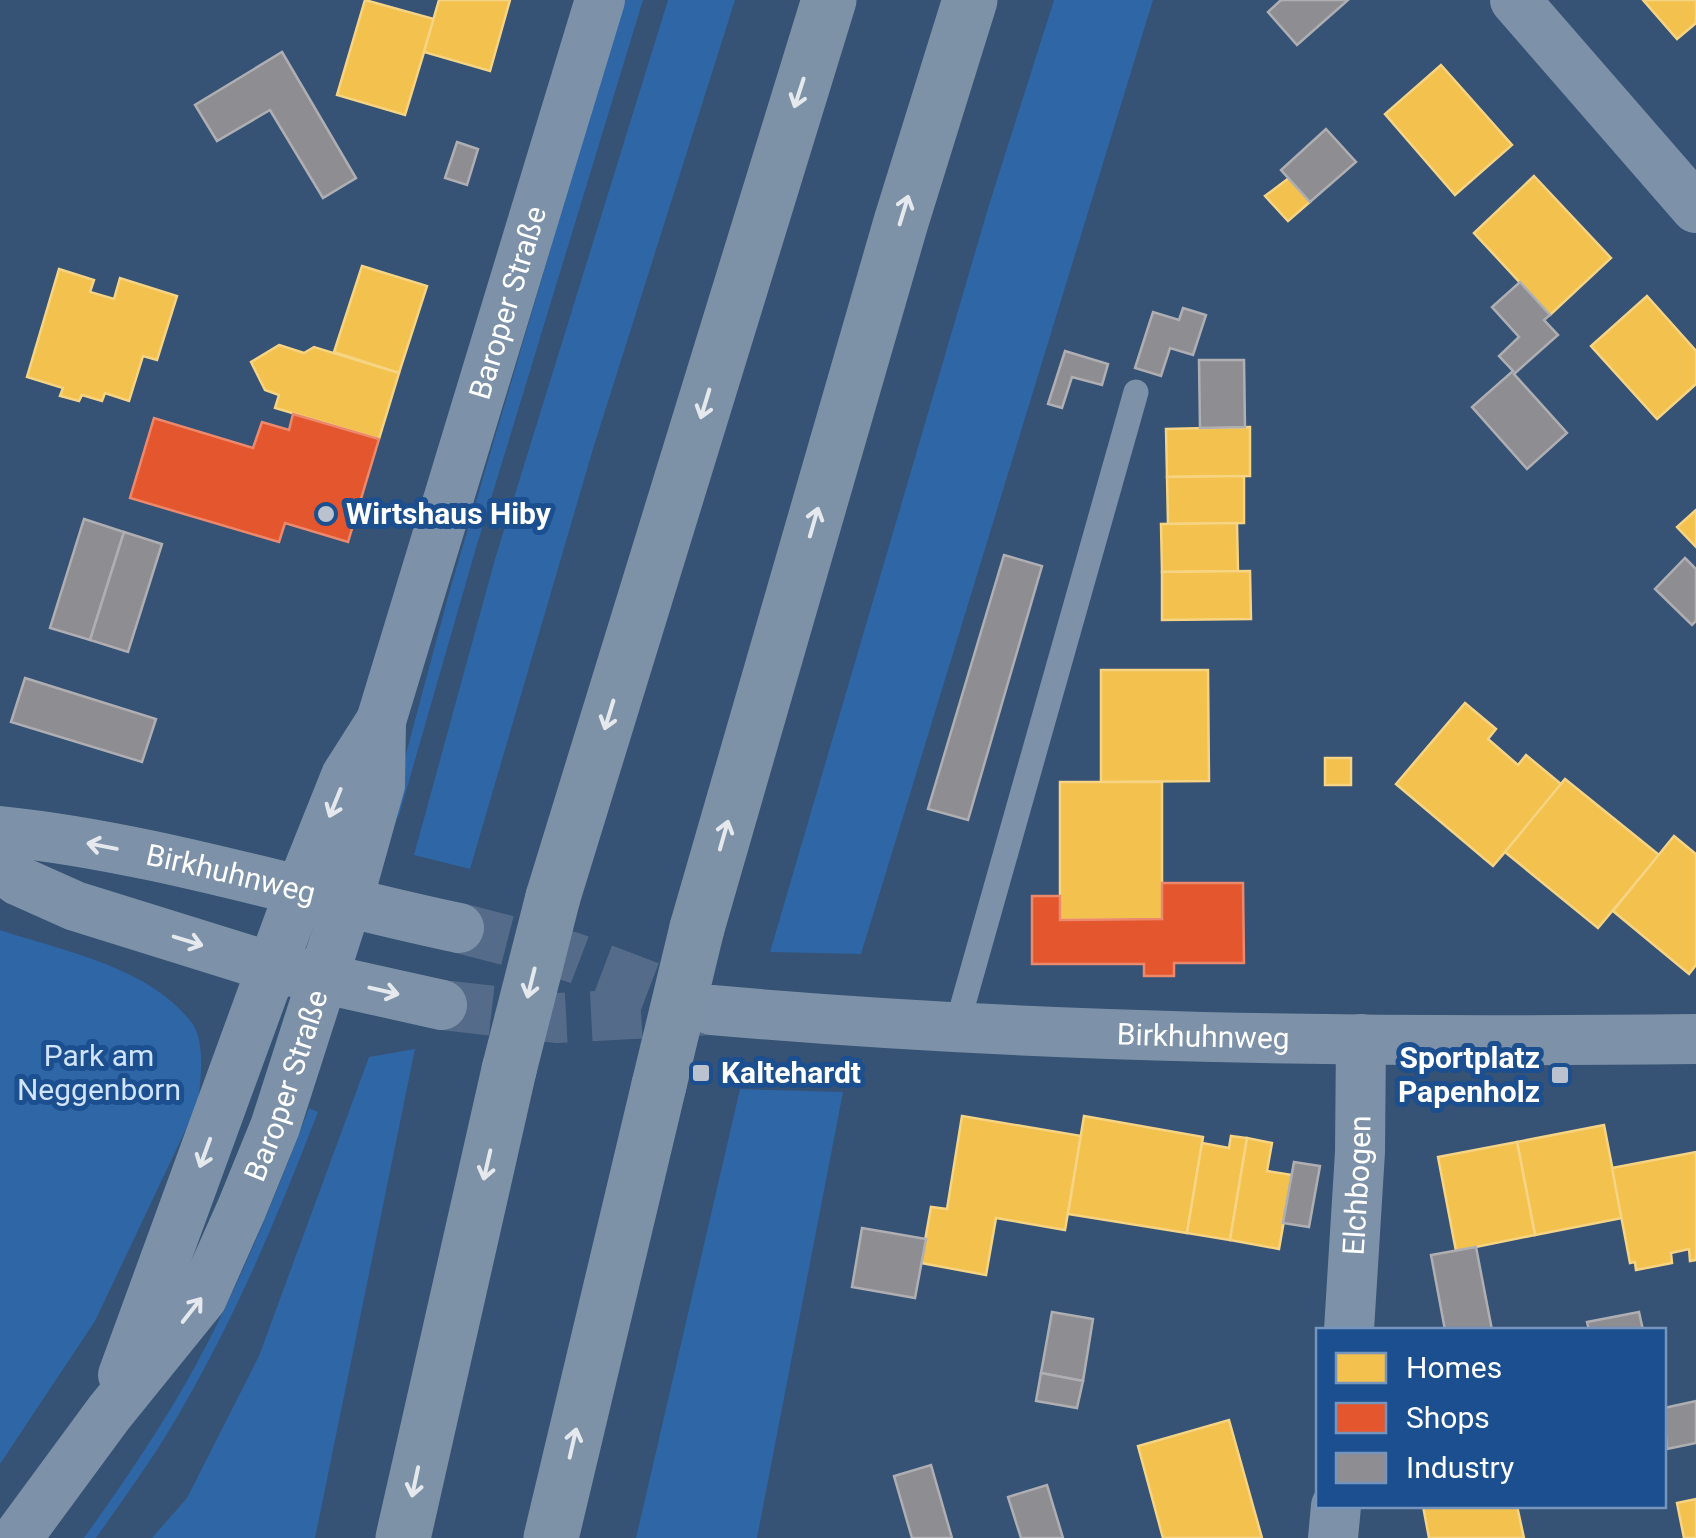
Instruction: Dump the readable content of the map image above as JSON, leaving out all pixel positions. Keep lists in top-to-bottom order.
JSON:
{
  "streets": {
    "street": ["Baroper Straße", "Birkhuhnweg", "Elchbogen"]
  },
  "crossings": [
    ["Baroper Straße", "Birkhuhnweg"],
    ["Birkhuhnweg", "Elchbogen"]
  ],
  "parks": ["Park am Neggenborn"],
  "places": {
    "other": ["Wirtshaus Hiby"],
    "transit": ["Kaltehardt", "Sportplatz Papenholz"]
  },
  "legend": ["Homes", "Shops", "Industry"]
}
